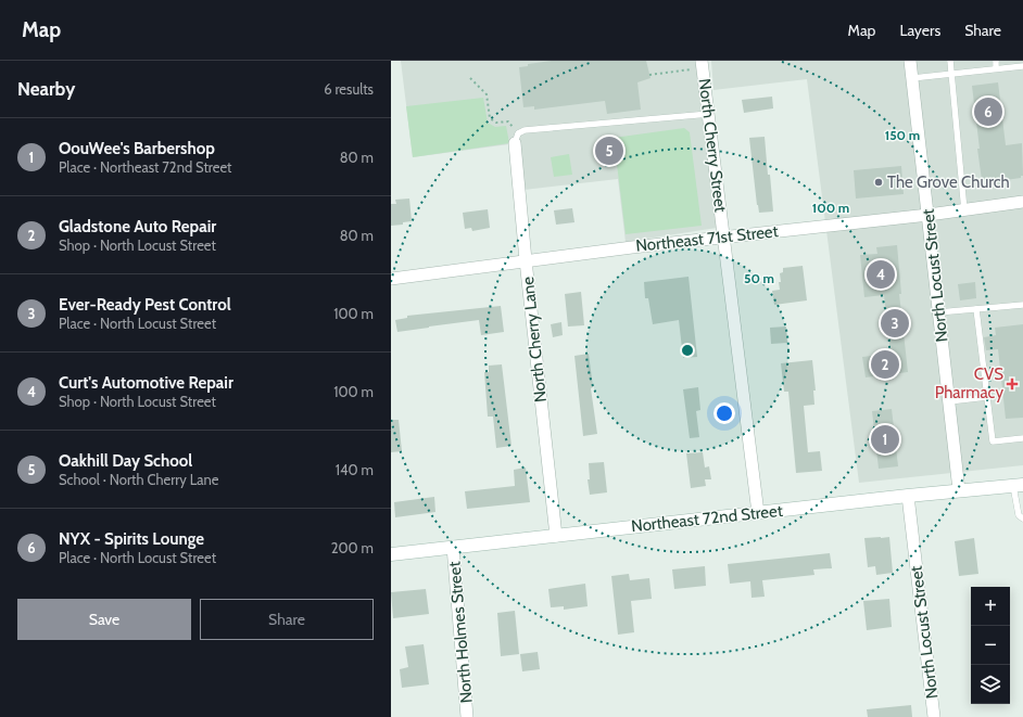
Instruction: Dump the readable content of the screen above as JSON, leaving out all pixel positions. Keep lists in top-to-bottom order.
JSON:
{
  "streets": {
    "main road": ["Northeast 72nd Street"],
    "street": [
      "North Cherry Street",
      "Northeast 71st Street",
      "North Locust Street",
      "North Cherry Lane",
      "North Holmes Street"
    ]
  },
  "crossings": [
    ["North Cherry Street", "Northeast 71st Street"],
    ["North Cherry Street", "Northeast 72nd Street"],
    ["Northeast 71st Street", "North Locust Street"],
    ["Northeast 71st Street", "North Cherry Lane"],
    ["North Locust Street", "Northeast 72nd Street"],
    ["North Cherry Lane", "Northeast 72nd Street"],
    ["Northeast 72nd Street", "North Holmes Street"]
  ],
  "places": {
    "other": ["The Grove Church"],
    "health": ["CVS Pharmacy"]
  },
  "page": {
    "header": "Map",
    "nav": ["Map", "Layers", "Share"],
    "heading": ["Nearby", "6 results"],
    "pins": [
      "6",
      "5",
      "4",
      "3",
      "2",
      "1"
    ],
    "list": [
      {
        "mark": "1",
        "name": "OouWee's Barbershop",
        "note": "Place · Northeast 72nd Street",
        "value": "80 m"
      },
      {
        "mark": "2",
        "name": "Gladstone Auto Repair",
        "note": "Shop · North Locust Street",
        "value": "80 m"
      },
      {
        "mark": "3",
        "name": "Ever-Ready Pest Control",
        "note": "Place · North Locust Street",
        "value": "100 m"
      },
      {
        "mark": "4",
        "name": "Curt's Automotive Repair",
        "note": "Shop · North Locust Street",
        "value": "100 m"
      },
      {
        "mark": "5",
        "name": "Oakhill Day School",
        "note": "School · North Cherry Lane",
        "value": "140 m"
      },
      {
        "mark": "6",
        "name": "NYX - Spirits Lounge",
        "note": "Place · North Locust Street",
        "value": "200 m"
      }
    ],
    "buttons": ["Save", "Share"],
    "map_buttons": ["+", "−"]
  },
  "rings": ["150 m", "100 m", "50 m"]
}
